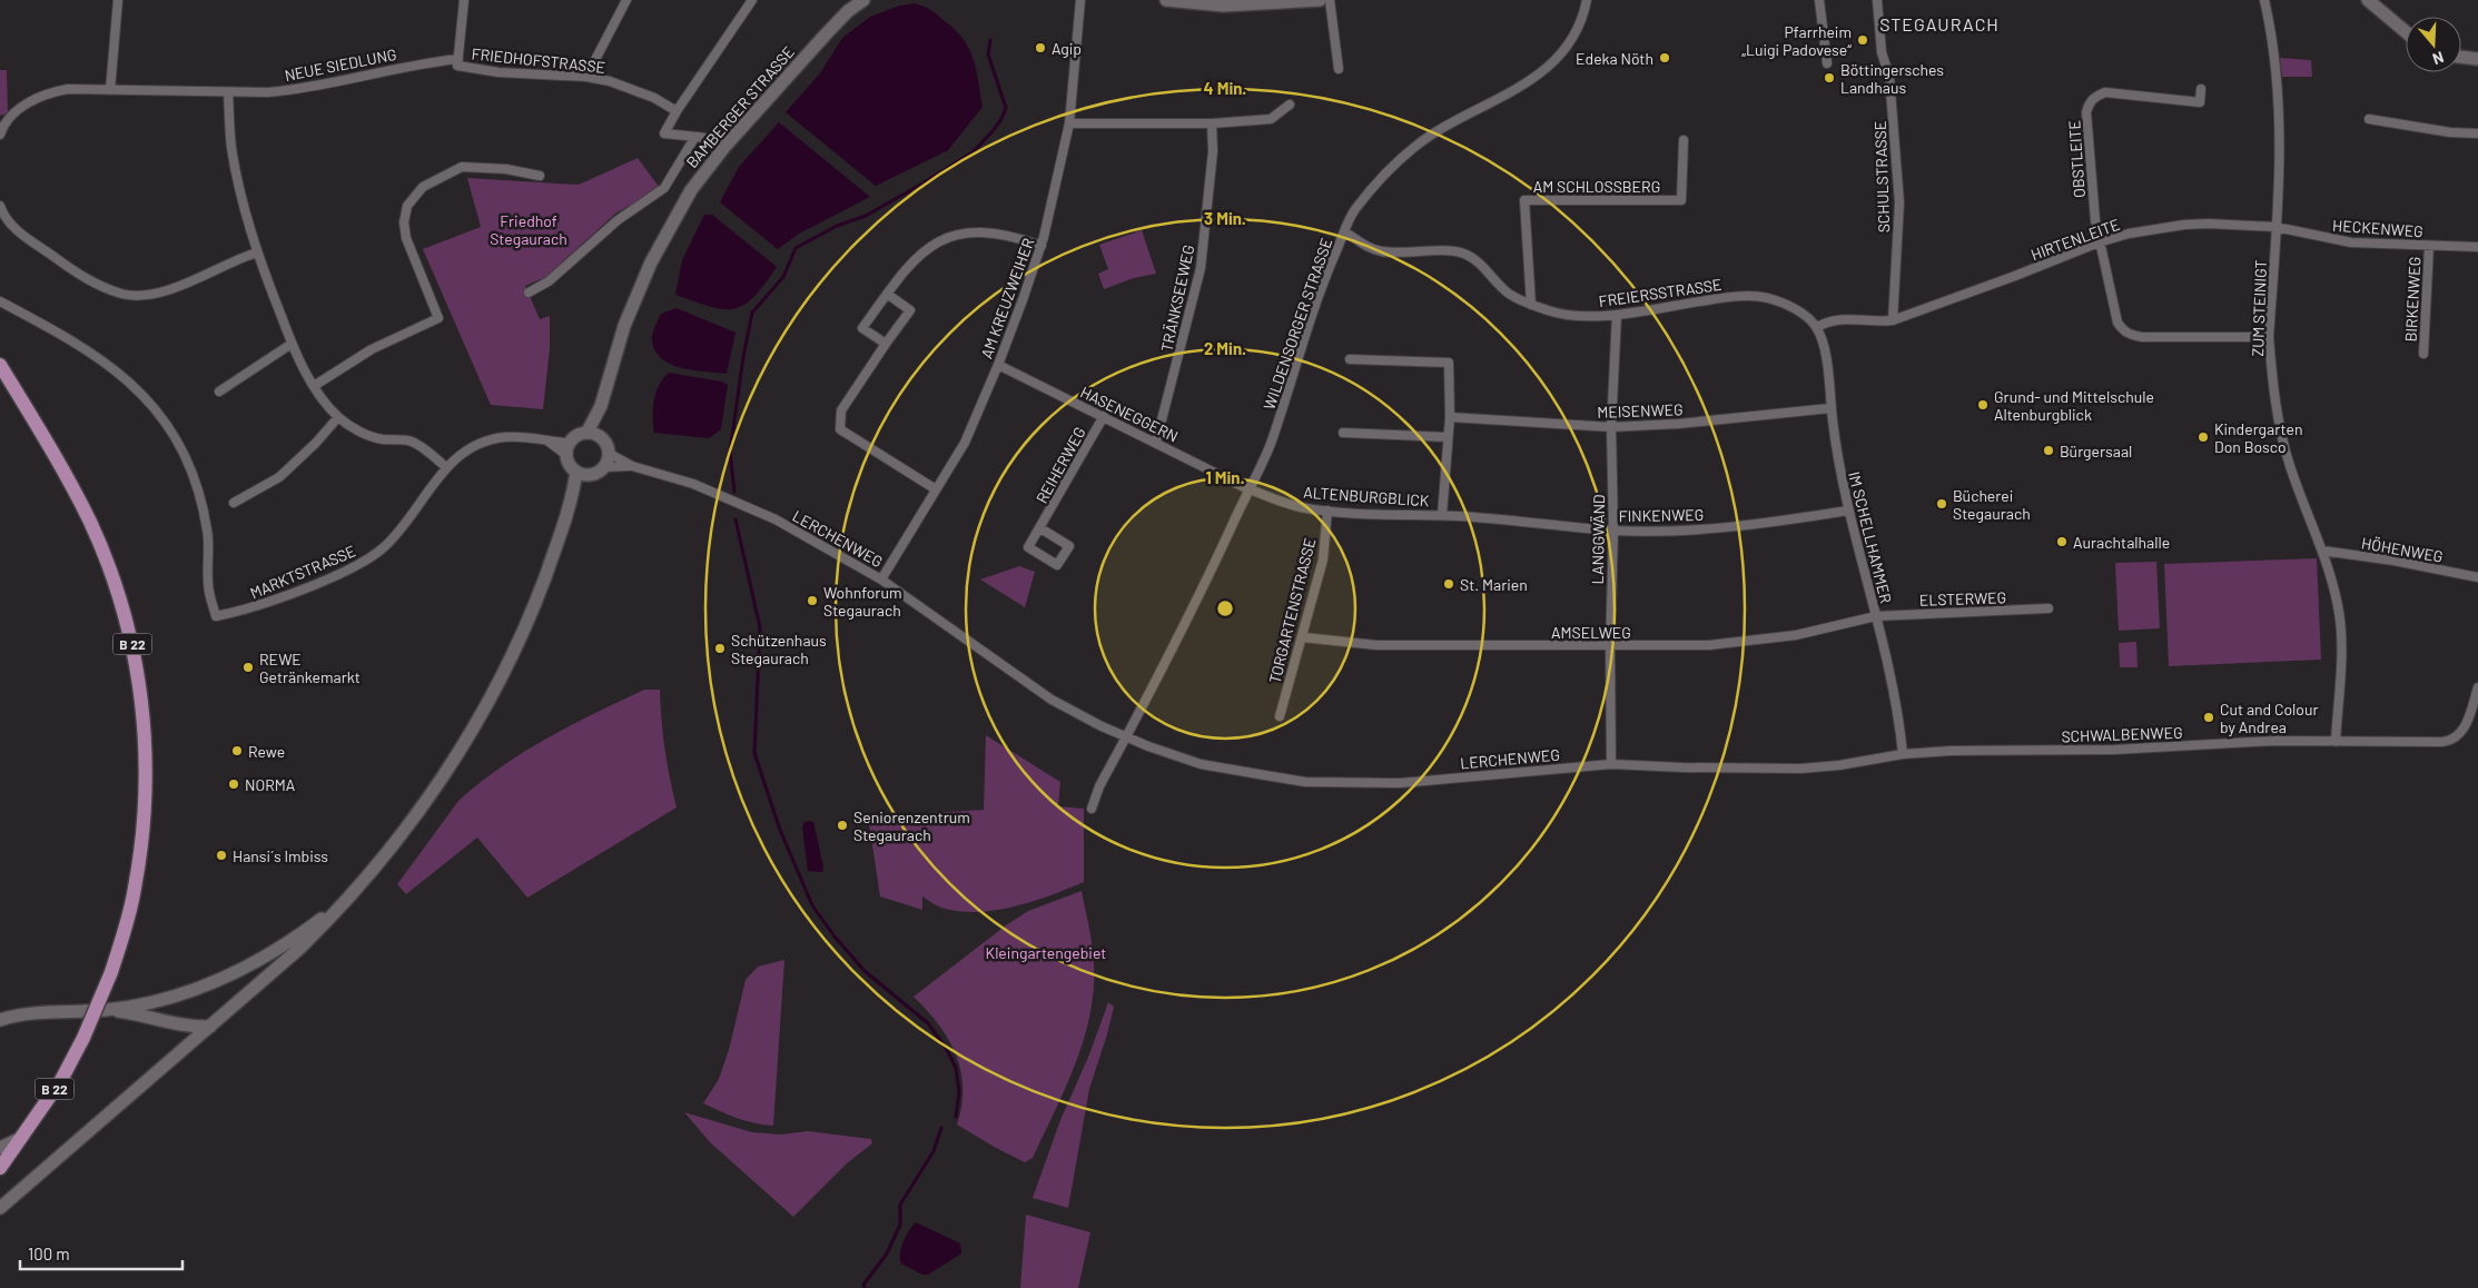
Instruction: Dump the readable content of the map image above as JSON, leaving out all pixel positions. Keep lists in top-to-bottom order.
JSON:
{
  "streets": {
    "main road": ["BAMBERGER STRASSE", "B 22"],
    "street": [
      "FRIEDHOFSTRASSE",
      "NEUE SIEDLUNG",
      "OBSTLEITE",
      "SCHULSTRASSE",
      "AM SCHLOSSBERG",
      "HECKENWEG",
      "HIRTENLEITE",
      "FREIERSSTRASSE",
      "AM KREUZWEIHER",
      "TRÄNKSEEWEG",
      "BIRKENWEG",
      "ZUM STEINIGT",
      "WILDENSORGER STRASSE",
      "MEISENWEG",
      "HASENEGGERN",
      "REIHERWEG",
      "ALTENBURGBLICK",
      "FINKENWEG",
      "IM SCHELLHAMMER",
      "LERCHENWEG",
      "LANGGWÄND",
      "HÖHENWEG",
      "MARKTSTRASSE",
      "ELSTERWEG",
      "TORGARTENSTRASSE",
      "AMSELWEG",
      "SCHWALBENWEG"
    ]
  },
  "crossings": [
    ["FRIEDHOFSTRASSE", "NEUE SIEDLUNG"],
    ["BAMBERGER STRASSE", "LERCHENWEG"],
    ["BAMBERGER STRASSE", "MARKTSTRASSE"],
    ["OBSTLEITE", "HIRTENLEITE"],
    ["SCHULSTRASSE", "HIRTENLEITE"],
    ["AM SCHLOSSBERG", "FREIERSSTRASSE"],
    ["HECKENWEG", "HIRTENLEITE"],
    ["HECKENWEG", "BIRKENWEG"],
    ["HECKENWEG", "ZUM STEINIGT"],
    ["HIRTENLEITE", "ZUM STEINIGT"],
    ["FREIERSSTRASSE", "WILDENSORGER STRASSE"],
    ["FREIERSSTRASSE", "IM SCHELLHAMMER"],
    ["FREIERSSTRASSE", "LANGGWÄND"],
    ["AM KREUZWEIHER", "HASENEGGERN"],
    ["AM KREUZWEIHER", "LERCHENWEG"],
    ["TRÄNKSEEWEG", "HASENEGGERN"],
    ["ZUM STEINIGT", "HÖHENWEG"],
    ["ZUM STEINIGT", "SCHWALBENWEG"],
    ["WILDENSORGER STRASSE", "HASENEGGERN"],
    ["WILDENSORGER STRASSE", "ALTENBURGBLICK"],
    ["WILDENSORGER STRASSE", "LERCHENWEG"],
    ["MEISENWEG", "ALTENBURGBLICK"],
    ["MEISENWEG", "IM SCHELLHAMMER"],
    ["MEISENWEG", "LANGGWÄND"],
    ["HASENEGGERN", "REIHERWEG"],
    ["HASENEGGERN", "ALTENBURGBLICK"],
    ["ALTENBURGBLICK", "FINKENWEG"],
    ["ALTENBURGBLICK", "TORGARTENSTRASSE"],
    ["FINKENWEG", "IM SCHELLHAMMER"],
    ["FINKENWEG", "LANGGWÄND"],
    ["IM SCHELLHAMMER", "LERCHENWEG"],
    ["IM SCHELLHAMMER", "ELSTERWEG"],
    ["IM SCHELLHAMMER", "AMSELWEG"],
    ["IM SCHELLHAMMER", "SCHWALBENWEG"],
    ["LERCHENWEG", "LANGGWÄND"],
    ["LERCHENWEG", "MARKTSTRASSE"],
    ["LERCHENWEG", "SCHWALBENWEG"],
    ["LANGGWÄND", "AMSELWEG"],
    ["ELSTERWEG", "AMSELWEG"],
    ["TORGARTENSTRASSE", "AMSELWEG"]
  ],
  "districts": ["STEGAURACH"],
  "parks": ["Friedhof Stegaurach", "Kleingartengebiet"],
  "places": [
    "Pfarrheim „Luigi Padovese“",
    "Agip",
    "Edeka Nöth",
    "Böttingersches Landhaus",
    "Grund- und Mittelschule Altenburgblick",
    "Kindergarten Don Bosco",
    "Bürgersaal",
    "Bücherei Stegaurach",
    "Aurachtalhalle",
    "St. Marien",
    "Wohnforum Stegaurach",
    "Schützenhaus Stegaurach",
    "REWE Getränkemarkt",
    "Cut and Colour by Andrea",
    "Rewe",
    "NORMA",
    "Seniorenzentrum Stegaurach",
    "Hansi´s Imbiss"
  ],
  "scale_bar": "100 m",
  "north": "bottom",
  "rings": [
    "4 Min.",
    "3 Min.",
    "2 Min.",
    "1 Min."
  ]
}
